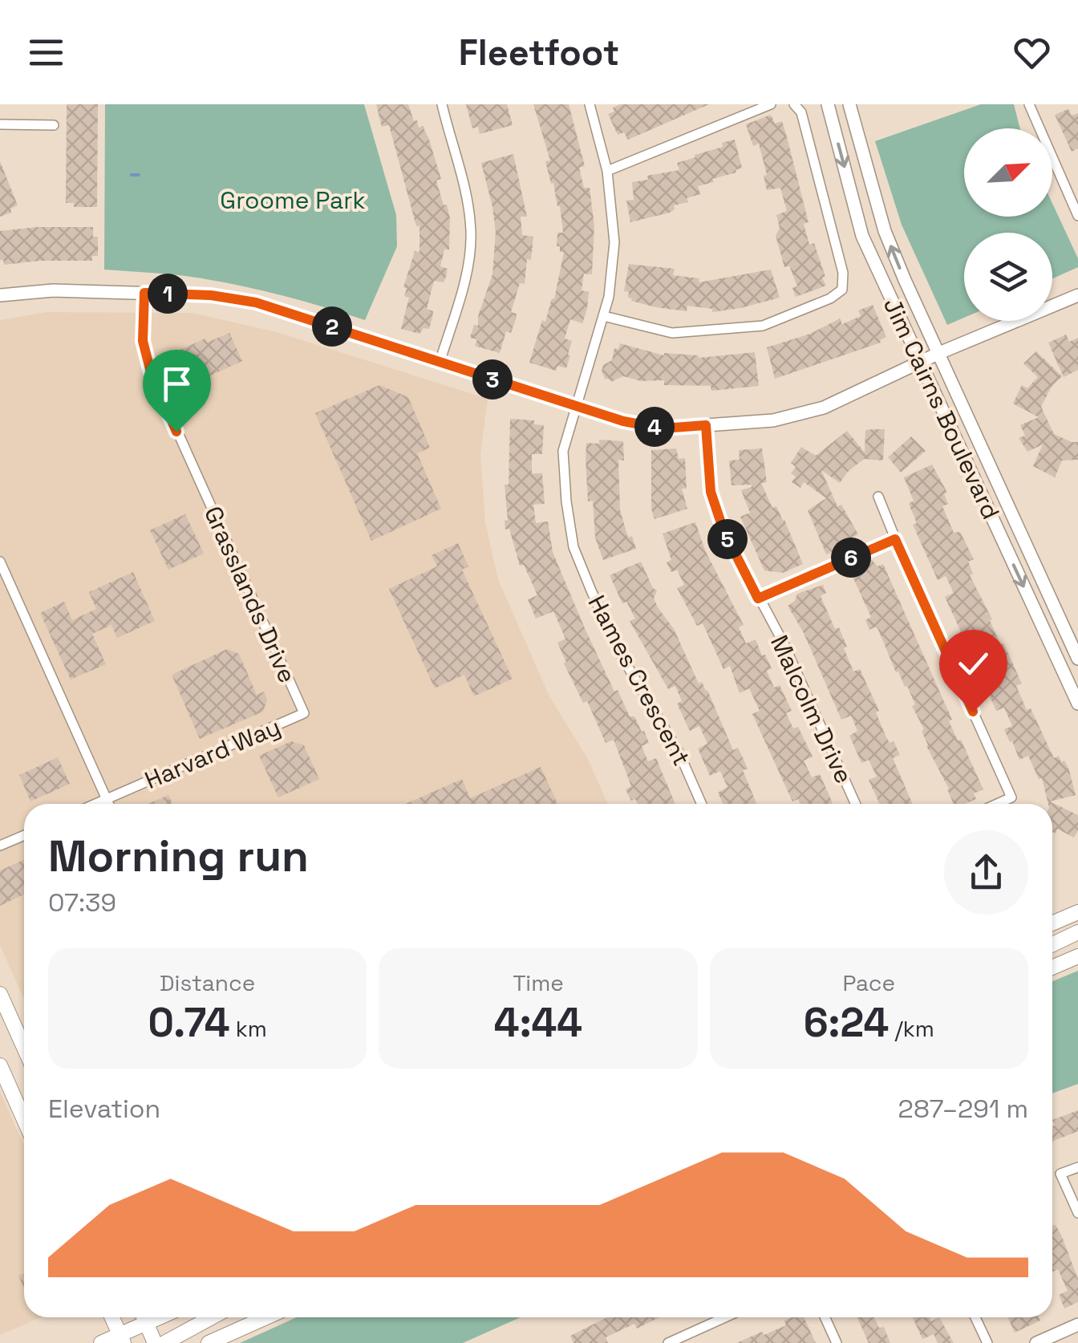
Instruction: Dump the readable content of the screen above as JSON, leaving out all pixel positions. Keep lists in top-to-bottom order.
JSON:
{
  "streets": {
    "street": [
      "Jim Cairns Boulevard",
      "Grasslands Drive",
      "Hames Crescent",
      "Malcolm Drive",
      "Harvard Way"
    ]
  },
  "crossings": [
    ["Grasslands Drive", "Harvard Way"]
  ],
  "parks": ["Groome Park"],
  "north": "top right",
  "page": {
    "header": "Fleetfoot",
    "pins": [
      "1",
      "2",
      "3",
      "4",
      "5",
      "6"
    ],
    "heading": ["Morning run", "07:39"],
    "stats": [
      ["Distance", "0.74 km"],
      ["Time", "4:44"],
      ["Pace", "6:24 /km"]
    ],
    "chart": ["Elevation", "287–291 m"]
  }
}
